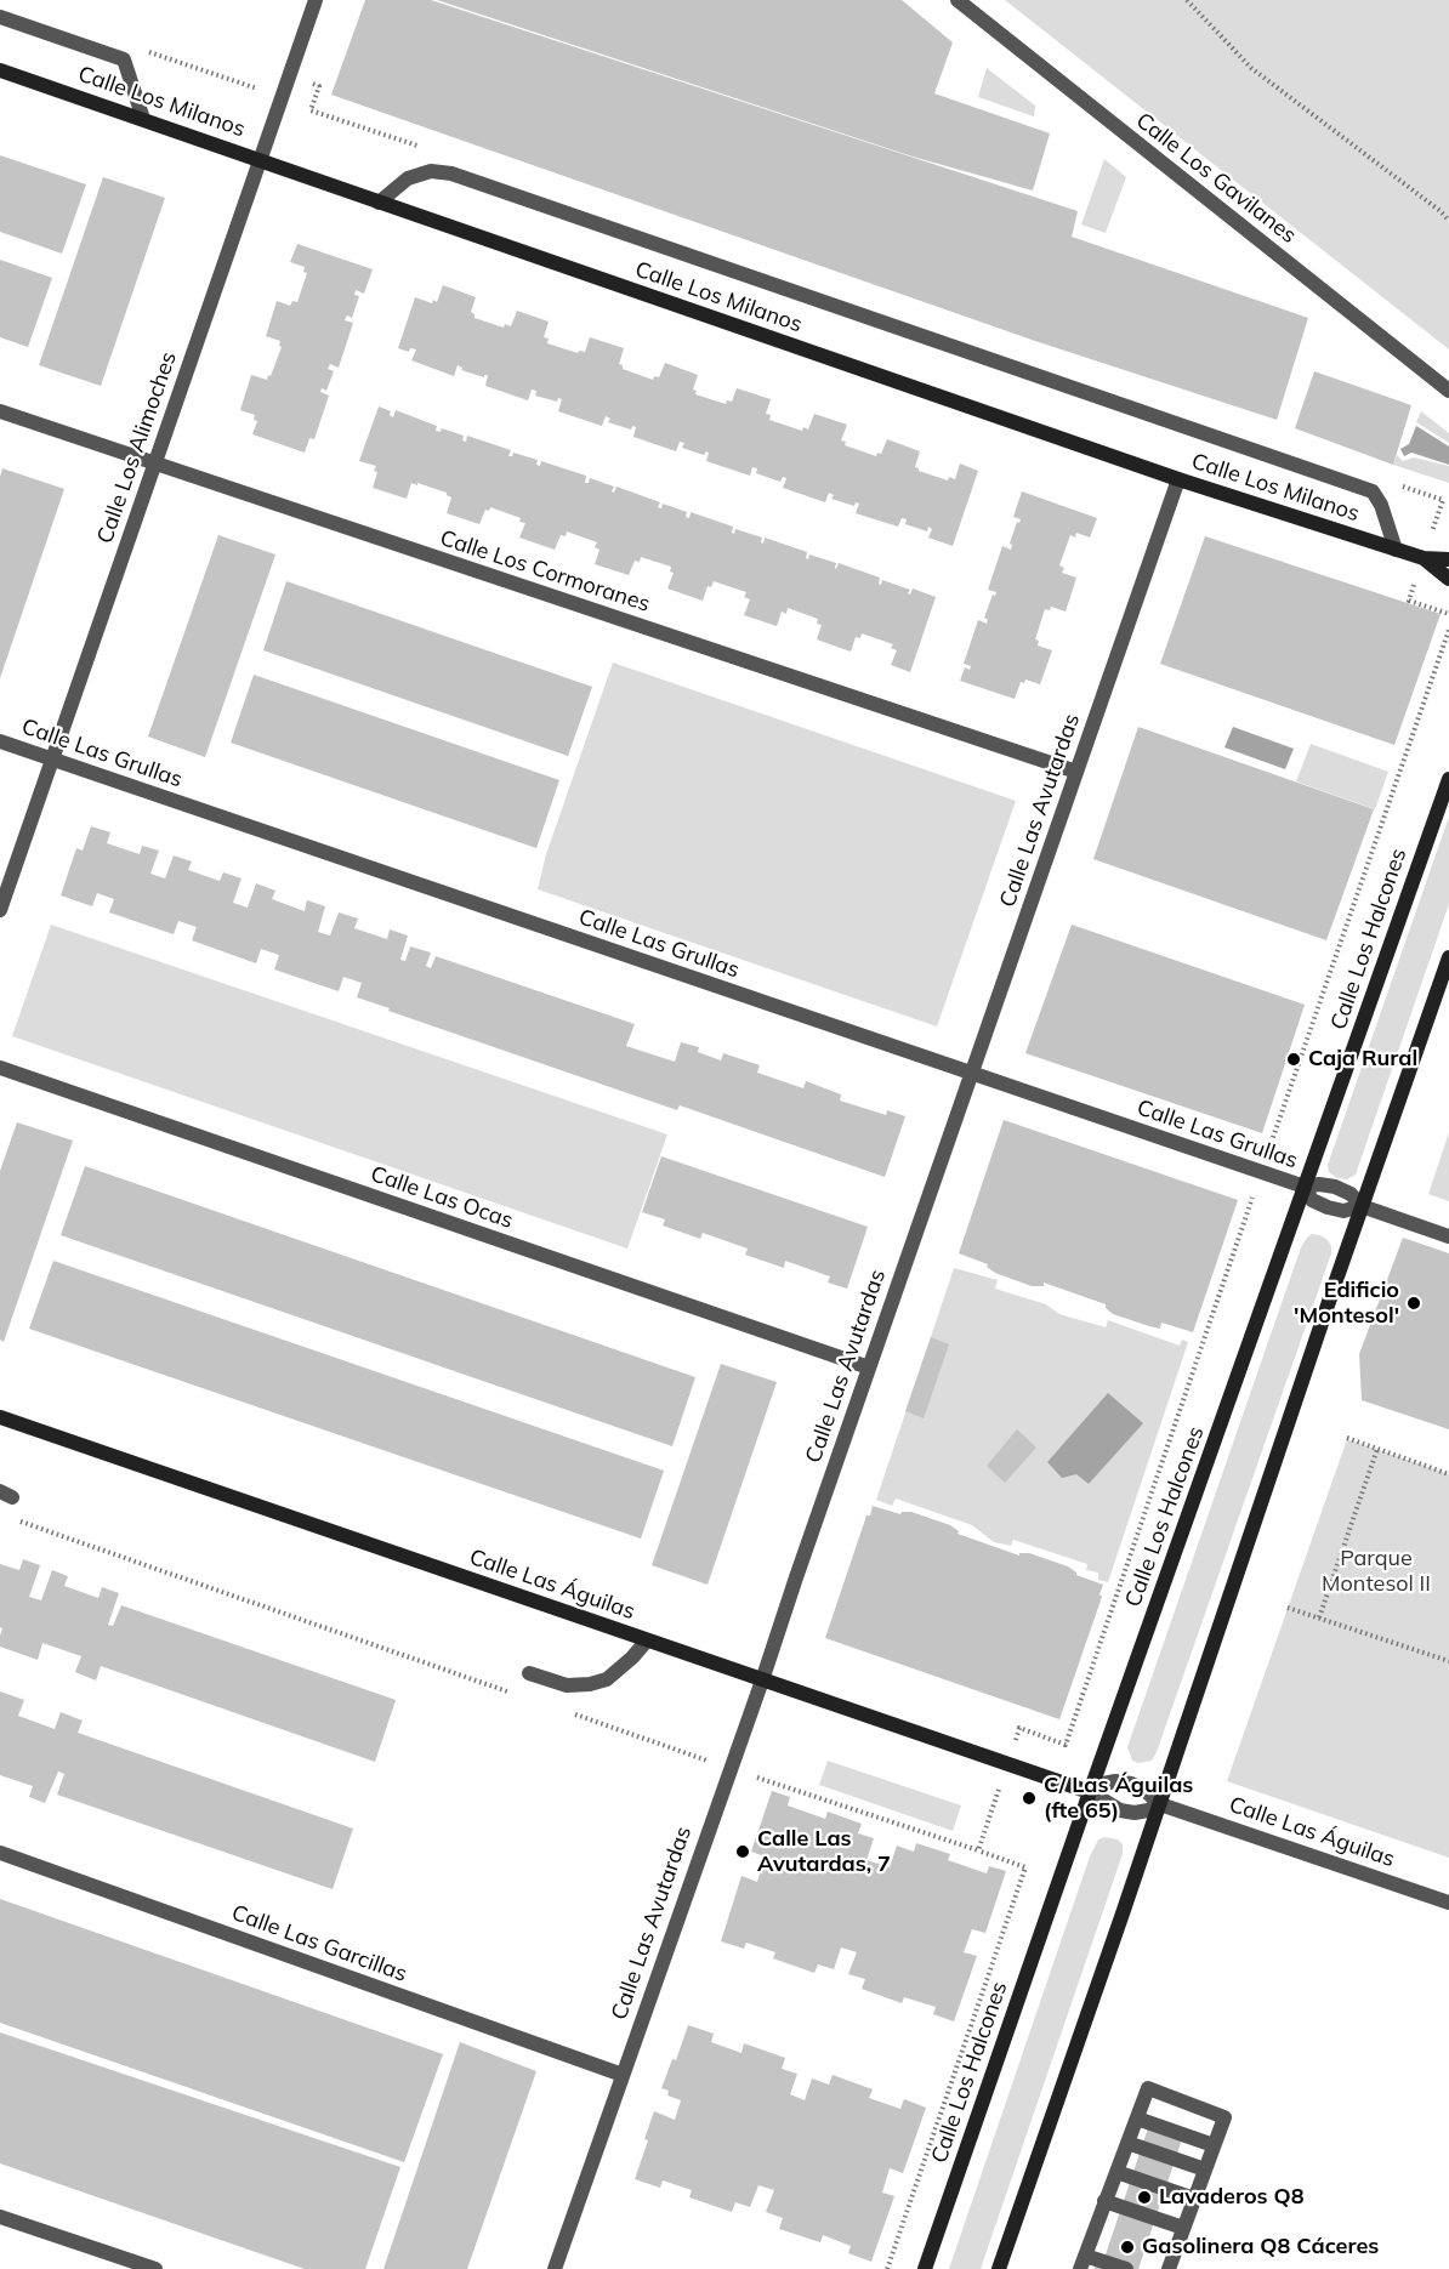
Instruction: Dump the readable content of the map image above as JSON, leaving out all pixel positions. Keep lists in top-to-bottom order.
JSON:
{
  "streets": {
    "street": [
      "Calle Los Milanos",
      "Calle Los Gavilanes",
      "Calle Los Alimoches",
      "Calle Los Cormoranes",
      "Calle Las Grullas",
      "Calle Las Avutardas",
      "Calle Los Halcones",
      "Calle Las Ocas",
      "Calle Las Águilas",
      "Calle Las Garcillas"
    ]
  },
  "crossings": [
    ["Calle Los Milanos", "Calle Los Alimoches"],
    ["Calle Los Milanos", "Calle Las Avutardas"],
    ["Calle Los Alimoches", "Calle Los Cormoranes"],
    ["Calle Los Alimoches", "Calle Las Grullas"],
    ["Calle Los Cormoranes", "Calle Las Avutardas"],
    ["Calle Las Grullas", "Calle Las Avutardas"],
    ["Calle Las Grullas", "Calle Los Halcones"],
    ["Calle Las Avutardas", "Calle Las Ocas"],
    ["Calle Las Avutardas", "Calle Las Águilas"],
    ["Calle Las Avutardas", "Calle Las Garcillas"],
    ["Calle Los Halcones", "Calle Las Águilas"]
  ],
  "parks": ["Parque Montesol II"],
  "places": [
    "Caja Rural",
    "Edificio 'Montesol'",
    "C/ Las Águilas (fte 65)",
    "Calle Las Avutardas, 7",
    "Lavaderos Q8",
    "Gasolinera Q8 Cáceres"
  ]
}
